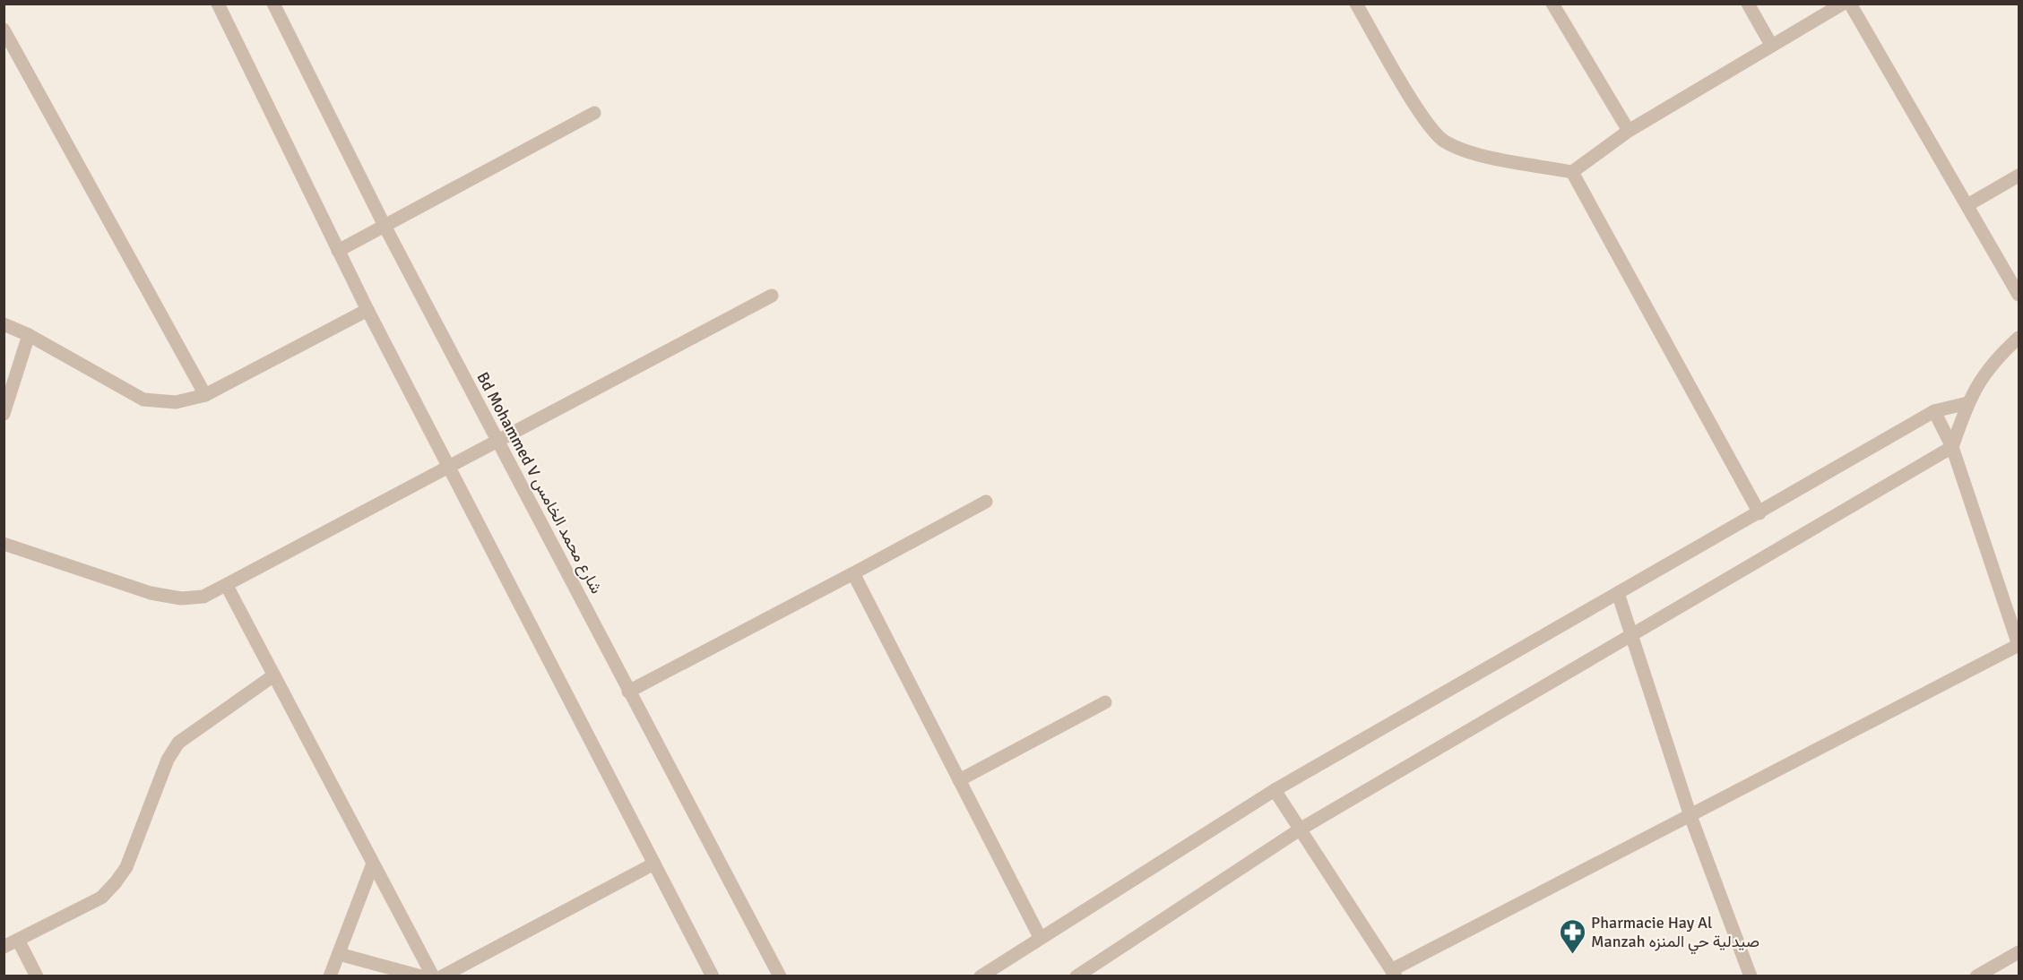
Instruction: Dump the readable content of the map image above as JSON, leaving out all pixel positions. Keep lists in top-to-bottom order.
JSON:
{
  "streets": {
    "street": ["Bd Mohammed V شارع محمد الخامس"]
  },
  "places": {
    "pharmacy": ["Pharmacie Hay Al Manzah صيدلية حي المنزه"]
  }
}
